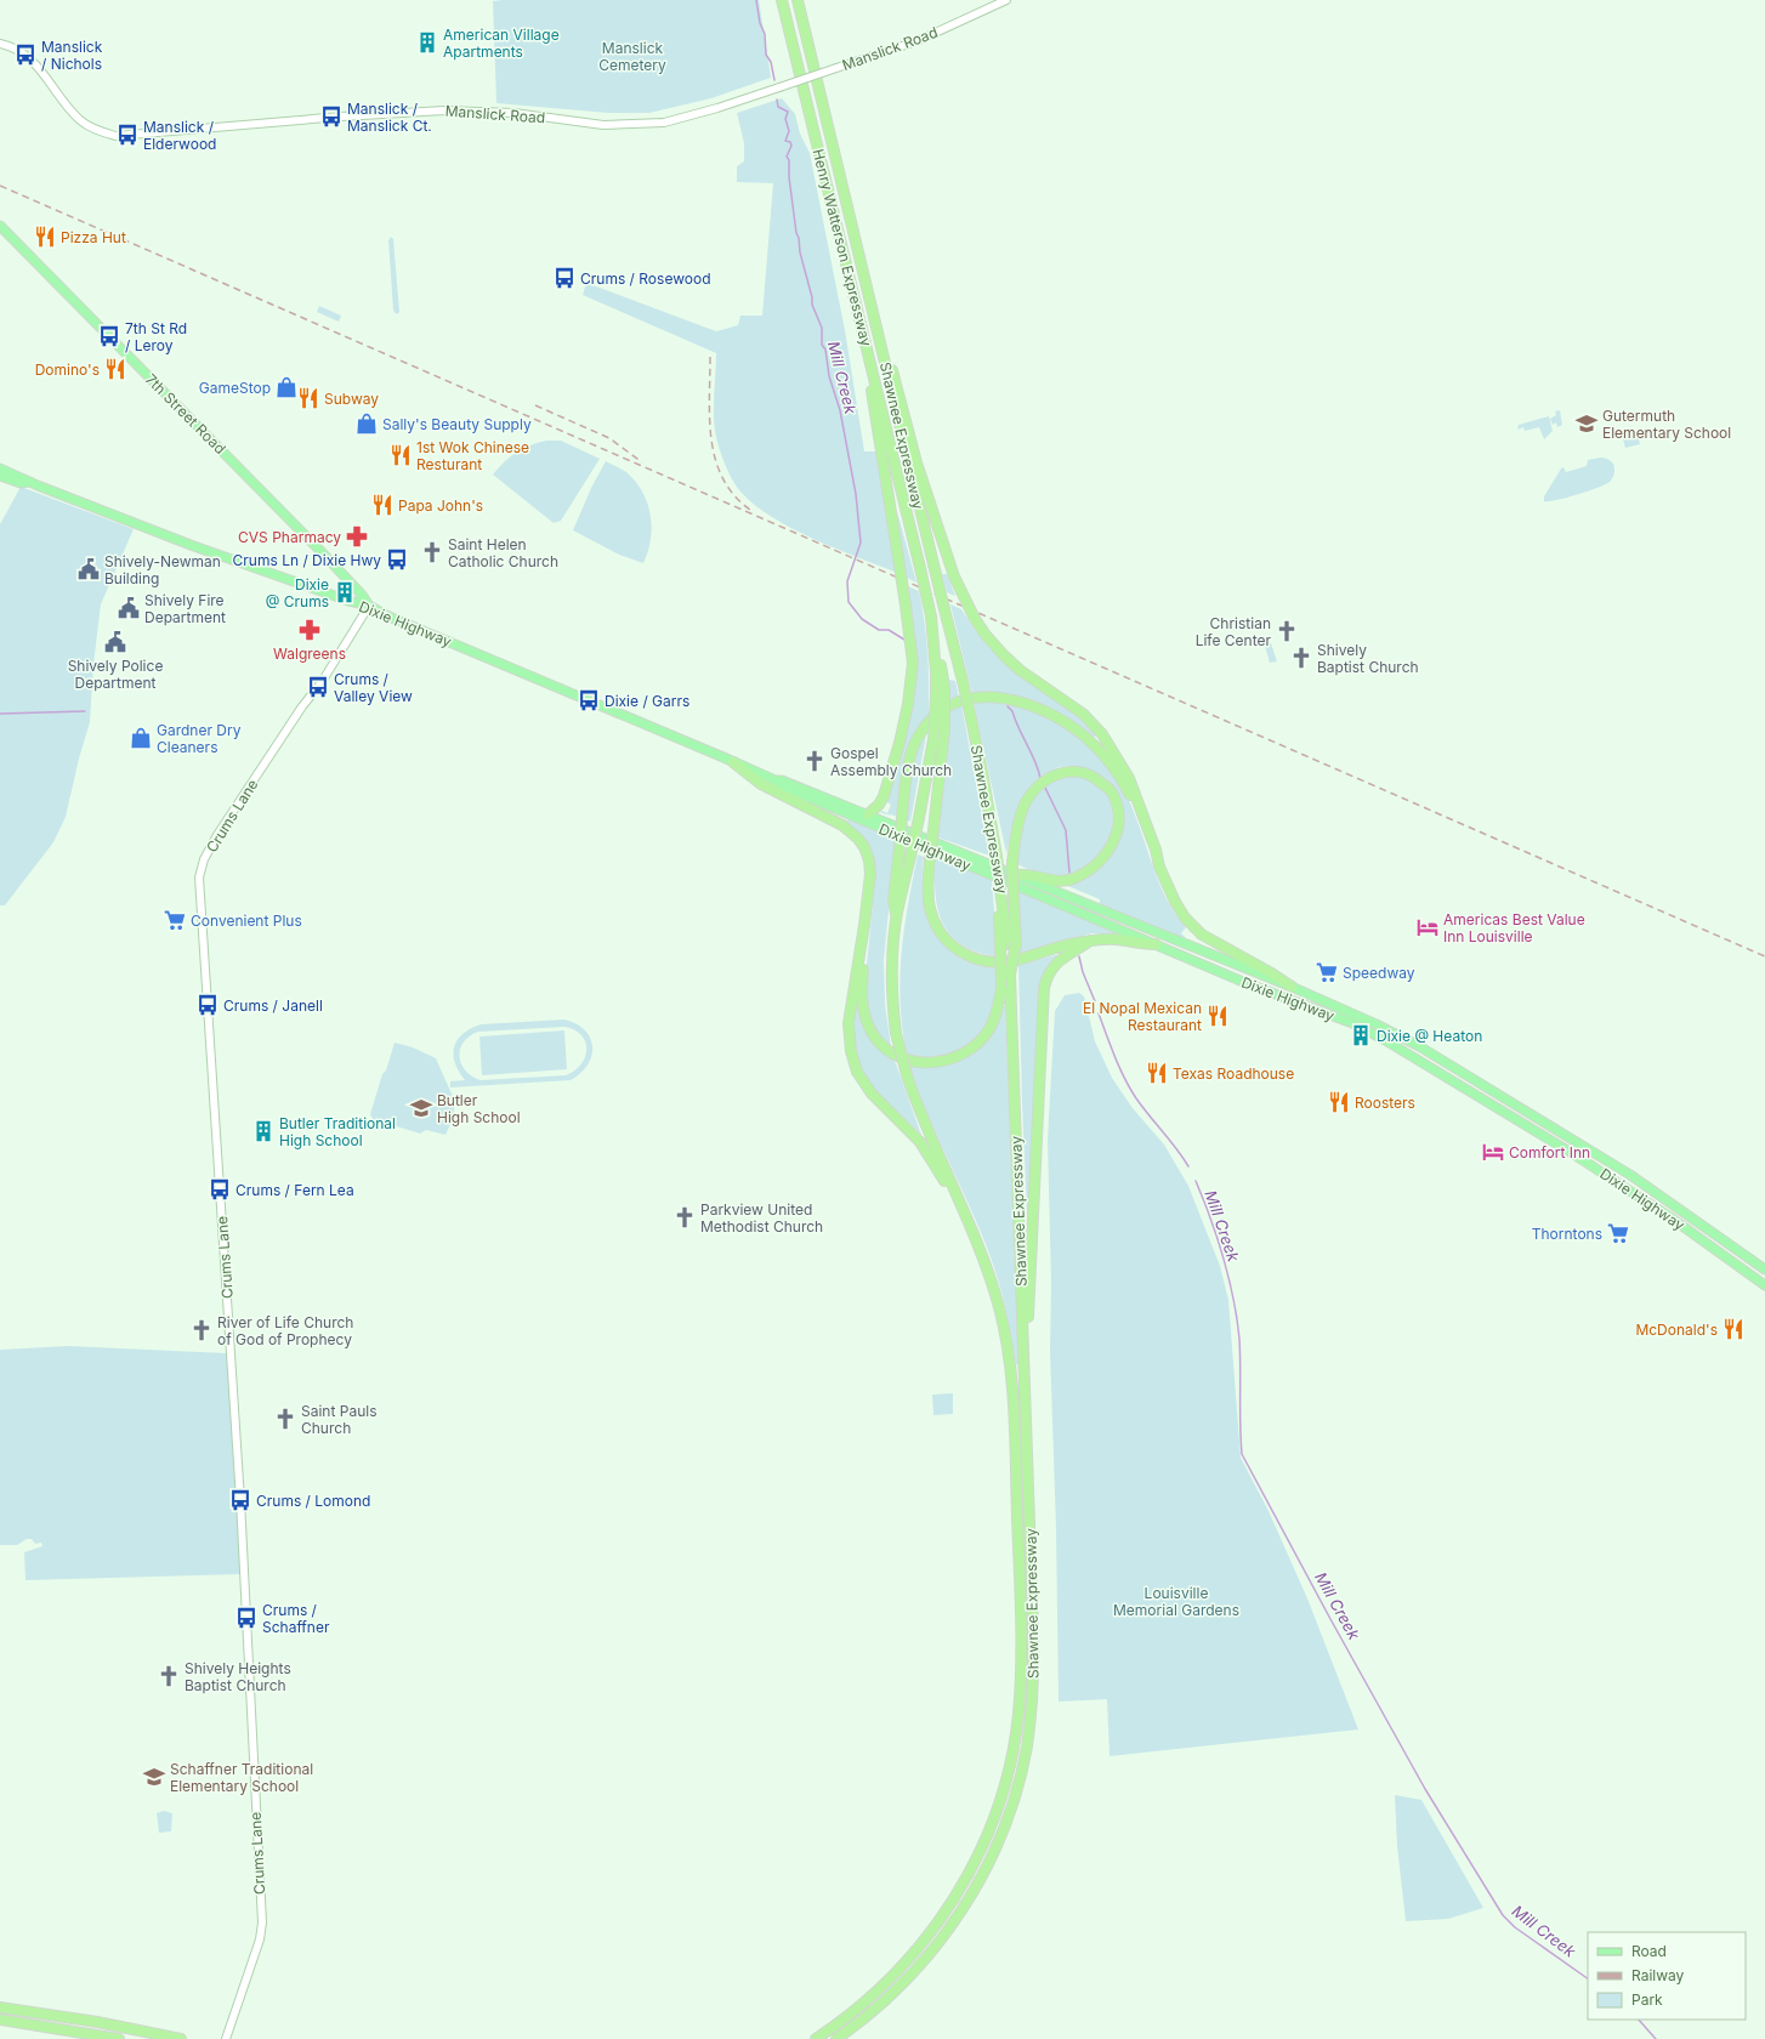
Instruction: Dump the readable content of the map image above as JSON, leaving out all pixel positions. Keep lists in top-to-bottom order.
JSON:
{
  "streets": {
    "highway": ["Henry Watterson Expressway", "Shawnee Expressway"],
    "main road": [
      "Manslick Road",
      "7th Street Road",
      "Dixie Highway",
      "Crums Lane"
    ]
  },
  "crossings": [
    ["Henry Watterson Expressway", "Shawnee Expressway"],
    ["7th Street Road", "Dixie Highway"],
    ["7th Street Road", "Crums Lane"],
    ["Dixie Highway", "Crums Lane"]
  ],
  "water": ["Mill Creek"],
  "parks": ["Manslick Cemetery", "Louisville Memorial Gardens"],
  "places": {
    "building": [
      "American Village Apartments",
      "Dixie @ Crums",
      "Dixie @ Heaton",
      "Butler Traditional High School"
    ],
    "bus stop": [
      "Manslick / Nichols",
      "Manslick / Manslick Ct.",
      "Manslick / Elderwood",
      "Crums / Rosewood",
      "7th St Rd / Leroy",
      "Crums Ln / Dixie Hwy",
      "Crums / Valley View",
      "Dixie / Garrs",
      "Crums / Janell",
      "Crums / Fern Lea",
      "Crums / Lomond",
      "Crums / Schaffner"
    ],
    "restaurant": [
      "Pizza Hut",
      "Domino's",
      "Subway",
      "1st Wok Chinese Resturant",
      "Papa John's",
      "El Nopal Mexican Restaurant",
      "Texas Roadhouse",
      "Roosters",
      "McDonald's"
    ],
    "shop": ["GameStop", "Sally's Beauty Supply", "Gardner Dry Cleaners"],
    "school or university": ["Gutermuth Elementary School", "Butler High School", "Schaffner Traditional Elementary School"],
    "pharmacy": ["CVS Pharmacy", "Walgreens"],
    "church": [
      "Saint Helen Catholic Church",
      "Christian Life Center",
      "Shively Baptist Church",
      "Gospel Assembly Church",
      "Parkview United Methodist Church",
      "River of Life Church of God of Prophecy",
      "Saint Pauls Church",
      "Shively Heights Baptist Church"
    ],
    "public building": ["Shively-Newman Building", "Shively Fire Department", "Shively Police Department"],
    "supermarket": ["Convenient Plus", "Speedway", "Thorntons"],
    "hotel": ["Americas Best Value Inn Louisville", "Comfort Inn"]
  },
  "legend": ["Road", "Railway", "Park"]
}
